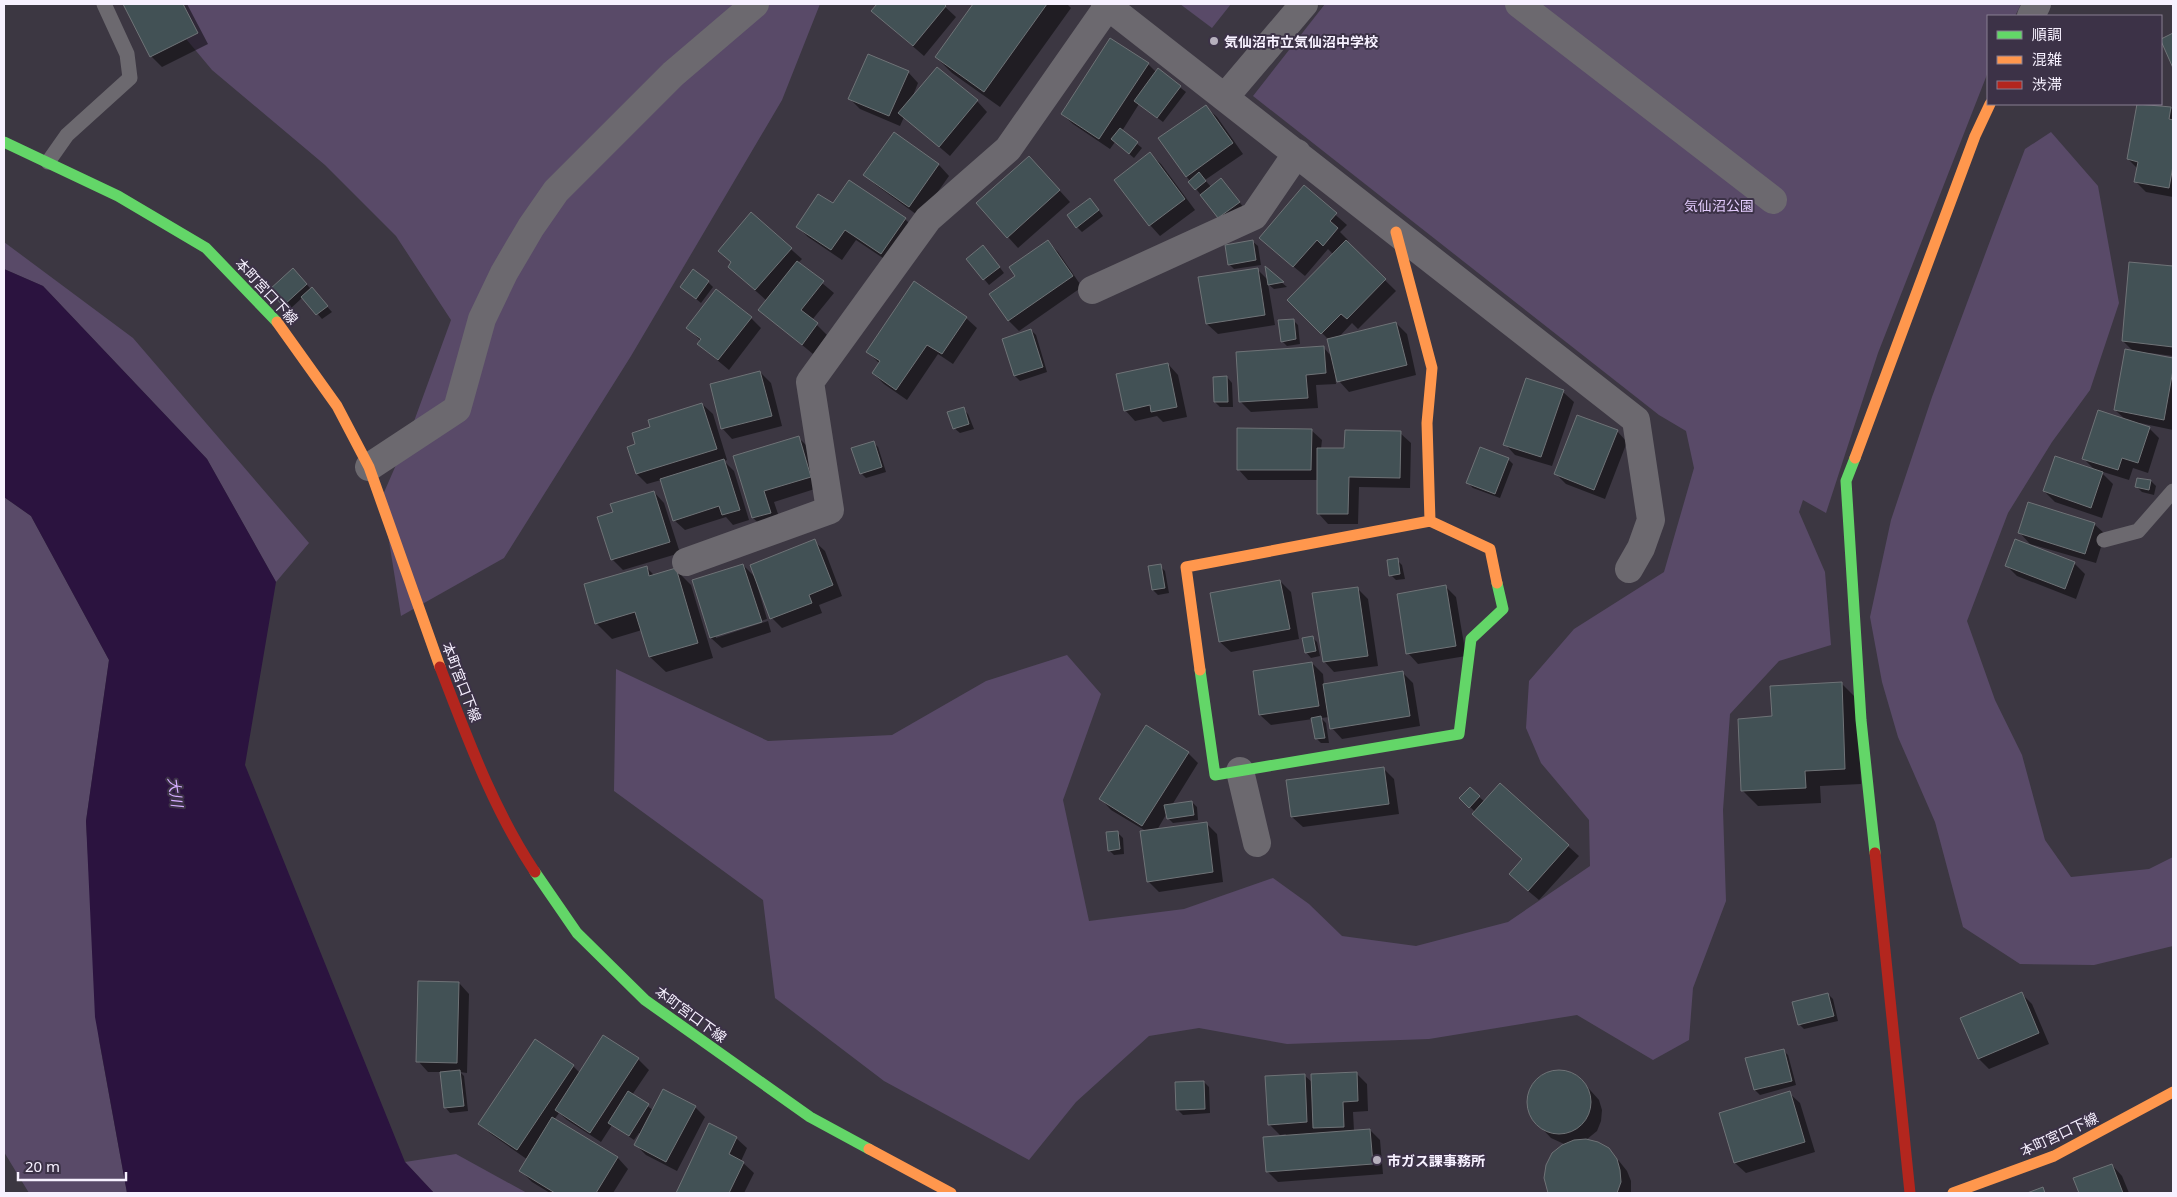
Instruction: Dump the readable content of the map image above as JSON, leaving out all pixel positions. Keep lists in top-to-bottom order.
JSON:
{
  "streets": {
    "street": ["本町宮口下線"]
  },
  "water": ["大川"],
  "parks": ["気仙沼公園"],
  "places": ["気仙沼市立気仙沼中学校", "市ガス課事務所"],
  "legend": ["順調", "混雑", "渋滞"],
  "scale_bar": "20 m"
}
